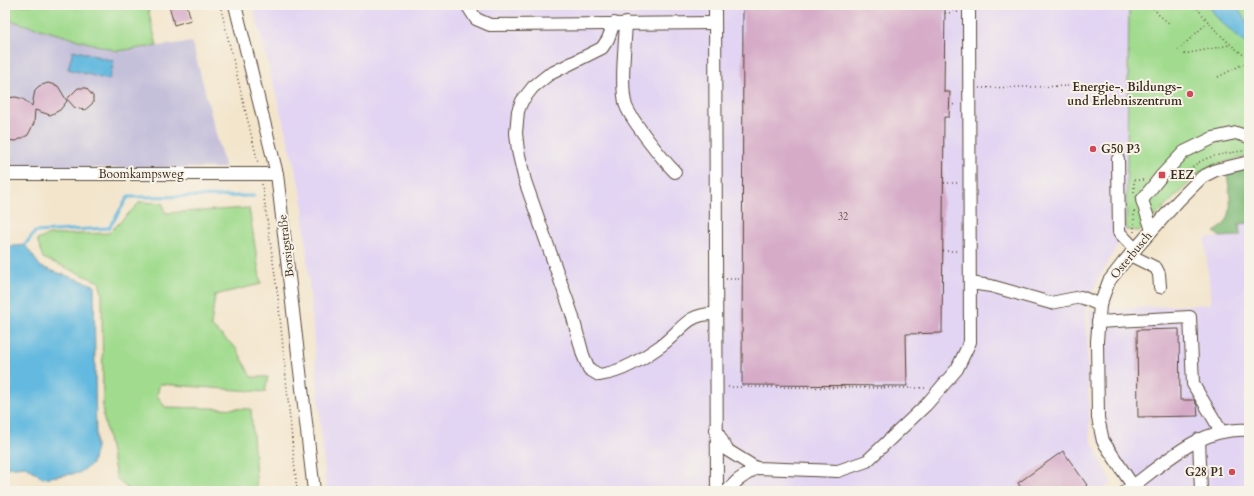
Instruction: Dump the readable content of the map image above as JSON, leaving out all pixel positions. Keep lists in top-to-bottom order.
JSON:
{
  "streets": {
    "street": ["Boomkampsweg", "Borsigstraße", "Osterbusch"]
  },
  "crossings": [
    ["Boomkampsweg", "Borsigstraße"]
  ],
  "places": {
    "other": ["Energie-, Bildungs- und Erlebniszentrum", "G50 P3", "G28 P1"],
    "transit": ["EEZ"]
  },
  "house_numbers": ["32"]
}
